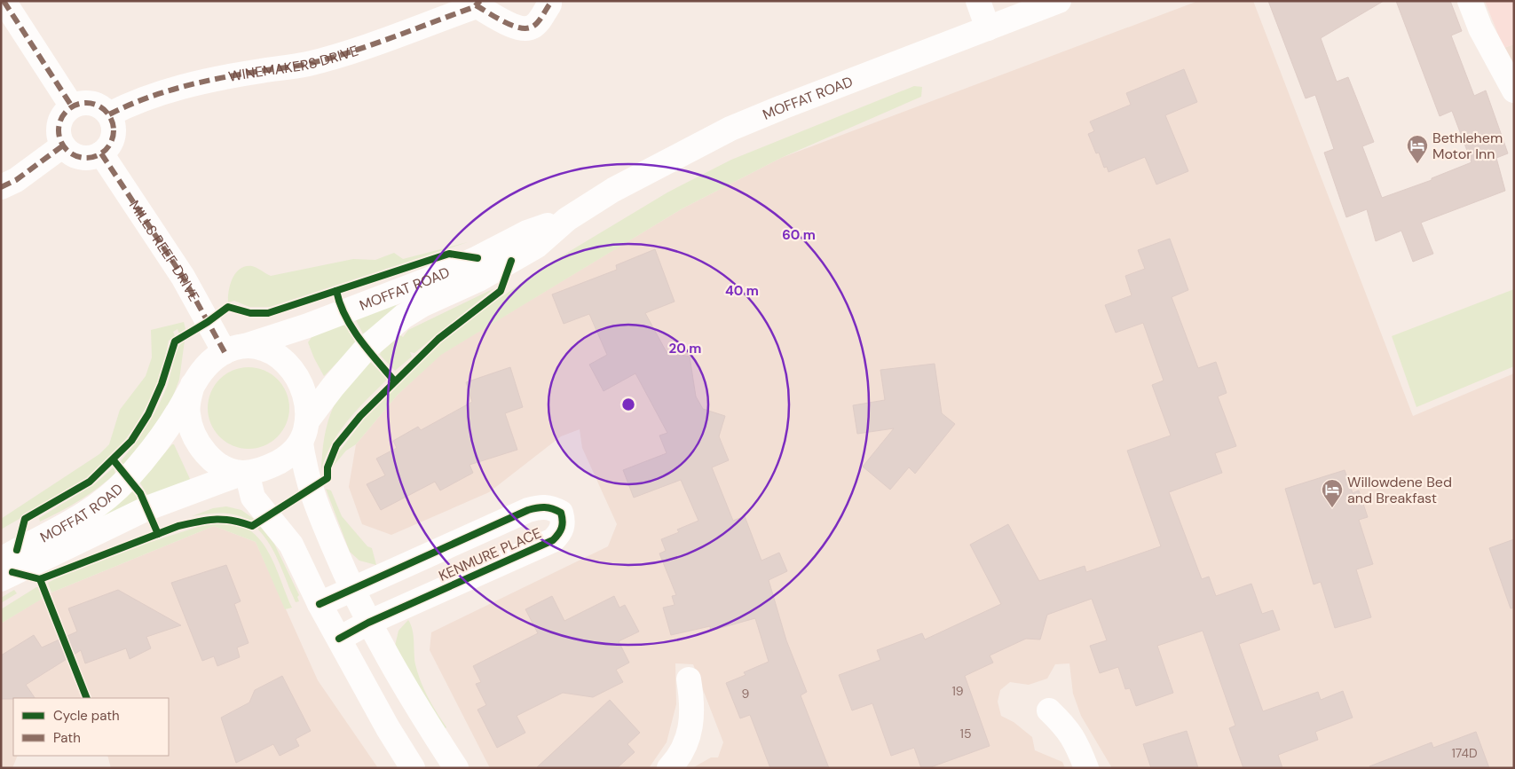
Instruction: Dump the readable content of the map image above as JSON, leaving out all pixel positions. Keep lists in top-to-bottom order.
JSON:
{
  "streets": {
    "street": [
      "WINEMAKERS DRIVE",
      "MOFFAT ROAD",
      "MILLS REEF DRIVE",
      "KENMURE PLACE"
    ]
  },
  "crossings": [
    ["WINEMAKERS DRIVE", "MILLS REEF DRIVE"],
    ["MOFFAT ROAD", "MILLS REEF DRIVE"]
  ],
  "places": {
    "hotel": ["Bethlehem Motor Inn", "Willowdene Bed and Breakfast"]
  },
  "house_numbers": [
    "19",
    "9",
    "15",
    "174D"
  ],
  "legend": ["Cycle path", "Path"],
  "rings": ["60 m", "40 m", "20 m"]
}
